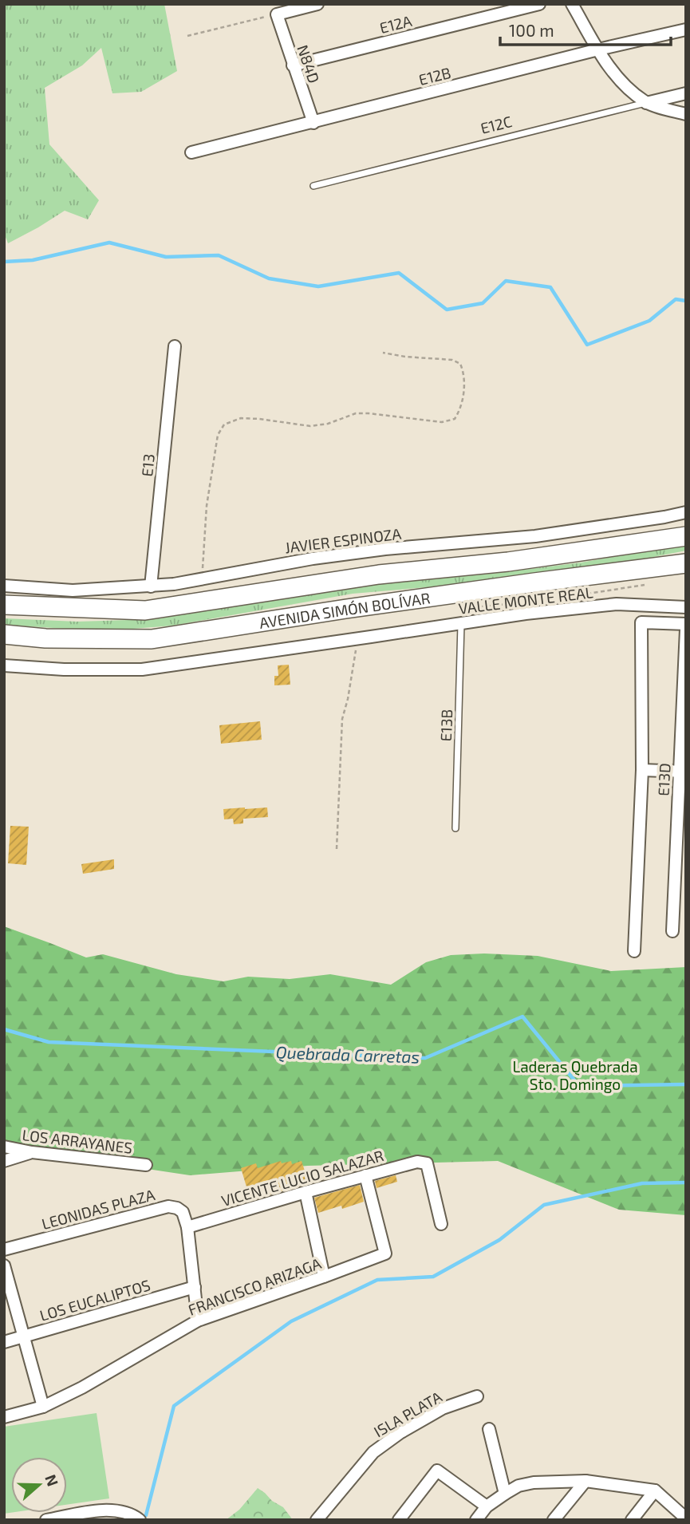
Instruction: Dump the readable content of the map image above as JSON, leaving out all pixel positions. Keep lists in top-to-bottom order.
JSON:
{
  "streets": {
    "highway": ["AVENIDA SIMÓN BOLÍVAR"],
    "street": [
      "E12A",
      "N84D",
      "E12B",
      "E12C",
      "E13",
      "JAVIER ESPINOZA",
      "VALLE MONTE REAL",
      "E13D",
      "LOS ARRAYANES",
      "VICENTE LUCIO SALAZAR",
      "LEONIDAS PLAZA",
      "FRANCISCO ARIZAGA",
      "LOS EUCALIPTOS",
      "ISLA PLATA"
    ],
    "lane": ["E13B"]
  },
  "crossings": [
    ["E12A", "N84D"],
    ["N84D", "E12B"],
    ["E13", "JAVIER ESPINOZA"],
    ["VALLE MONTE REAL", "E13B"],
    ["VICENTE LUCIO SALAZAR", "LEONIDAS PLAZA"],
    ["VICENTE LUCIO SALAZAR", "FRANCISCO ARIZAGA"]
  ],
  "water": ["Quebrada Carretas"],
  "parks": ["Laderas Quebrada Sto. Domingo"],
  "scale_bar": "100 m",
  "north": "right"
}
